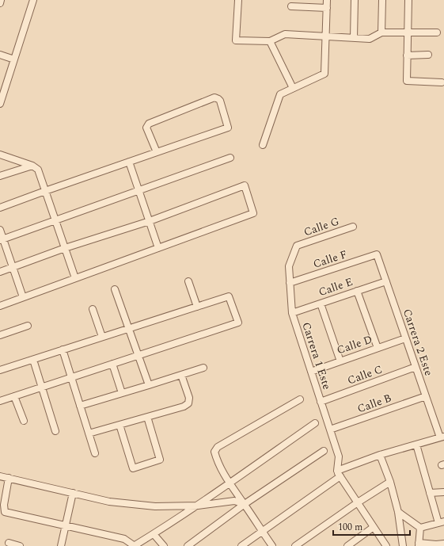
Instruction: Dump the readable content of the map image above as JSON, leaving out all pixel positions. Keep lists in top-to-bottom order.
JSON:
{
  "streets": {
    "street": [
      "Calle G",
      "Calle F",
      "Calle E",
      "Carrera 2 Este",
      "Calle D",
      "Carrera 1 Este",
      "Calle C",
      "Calle B"
    ]
  },
  "crossings": [
    ["Calle G", "Carrera 1 Este"],
    ["Calle F", "Carrera 2 Este"],
    ["Calle F", "Carrera 1 Este"],
    ["Calle E", "Carrera 2 Este"],
    ["Calle E", "Carrera 1 Este"],
    ["Carrera 2 Este", "Calle D"],
    ["Carrera 2 Este", "Calle C"],
    ["Carrera 2 Este", "Calle B"],
    ["Calle D", "Carrera 1 Este"],
    ["Carrera 1 Este", "Calle C"],
    ["Carrera 1 Este", "Calle B"]
  ],
  "scale_bar": "100 m"
}
